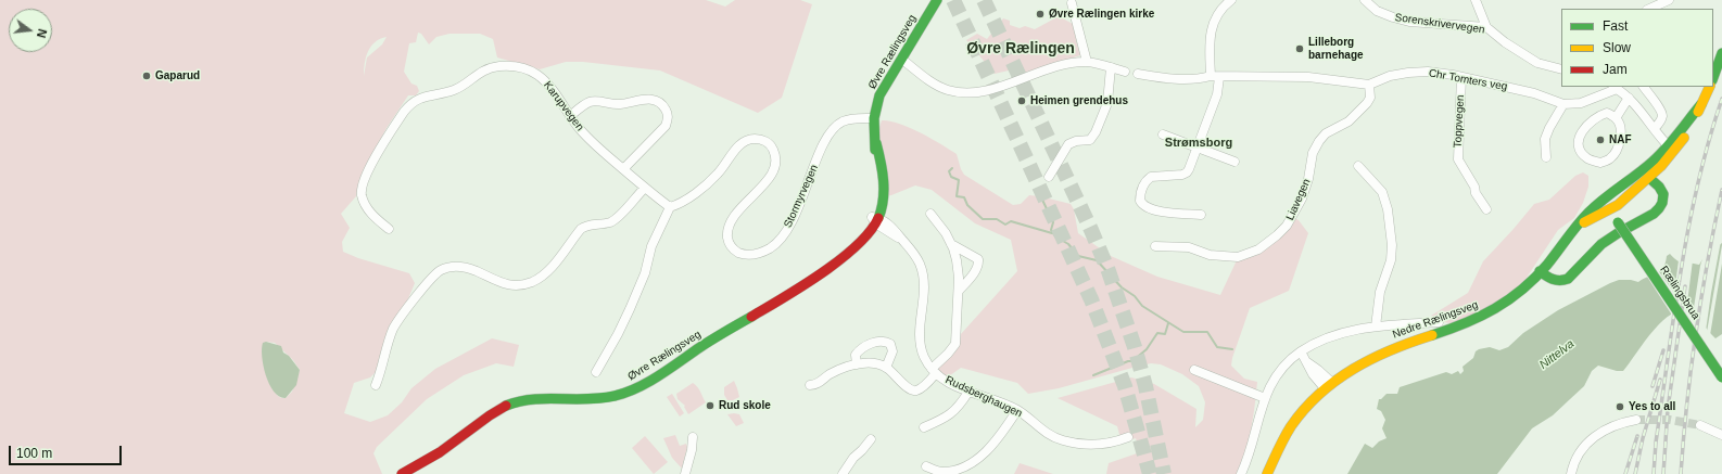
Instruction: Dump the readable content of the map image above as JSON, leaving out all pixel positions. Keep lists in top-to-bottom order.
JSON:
{
  "streets": {
    "main road": ["Øvre Rælingsveg", "Rælingsbrua", "Nedre Rælingsveg"],
    "street": [
      "Sorenskrivervegen",
      "Chr Tomters veg",
      "Karupvegen",
      "Toppvegen",
      "Stormyrvegen",
      "Liavegen",
      "Rudsberghaugen"
    ]
  },
  "crossings": [
    ["Øvre Rælingsveg", "Stormyrvegen"],
    ["Chr Tomters veg", "Toppvegen"],
    ["Chr Tomters veg", "Liavegen"],
    ["Karupvegen", "Stormyrvegen"],
    ["Rælingsbrua", "Nedre Rælingsveg"]
  ],
  "districts": ["Øvre Rælingen", "Strømsborg"],
  "water": ["Nittelva"],
  "places": [
    "Øvre Rælingen kirke",
    "Lilleborg barnehage",
    "Gaparud",
    "Heimen grendehus",
    "NAF",
    "Rud skole",
    "Yes to all"
  ],
  "legend": ["Fast", "Slow", "Jam"],
  "scale_bar": "100 m",
  "north": "right"
}
